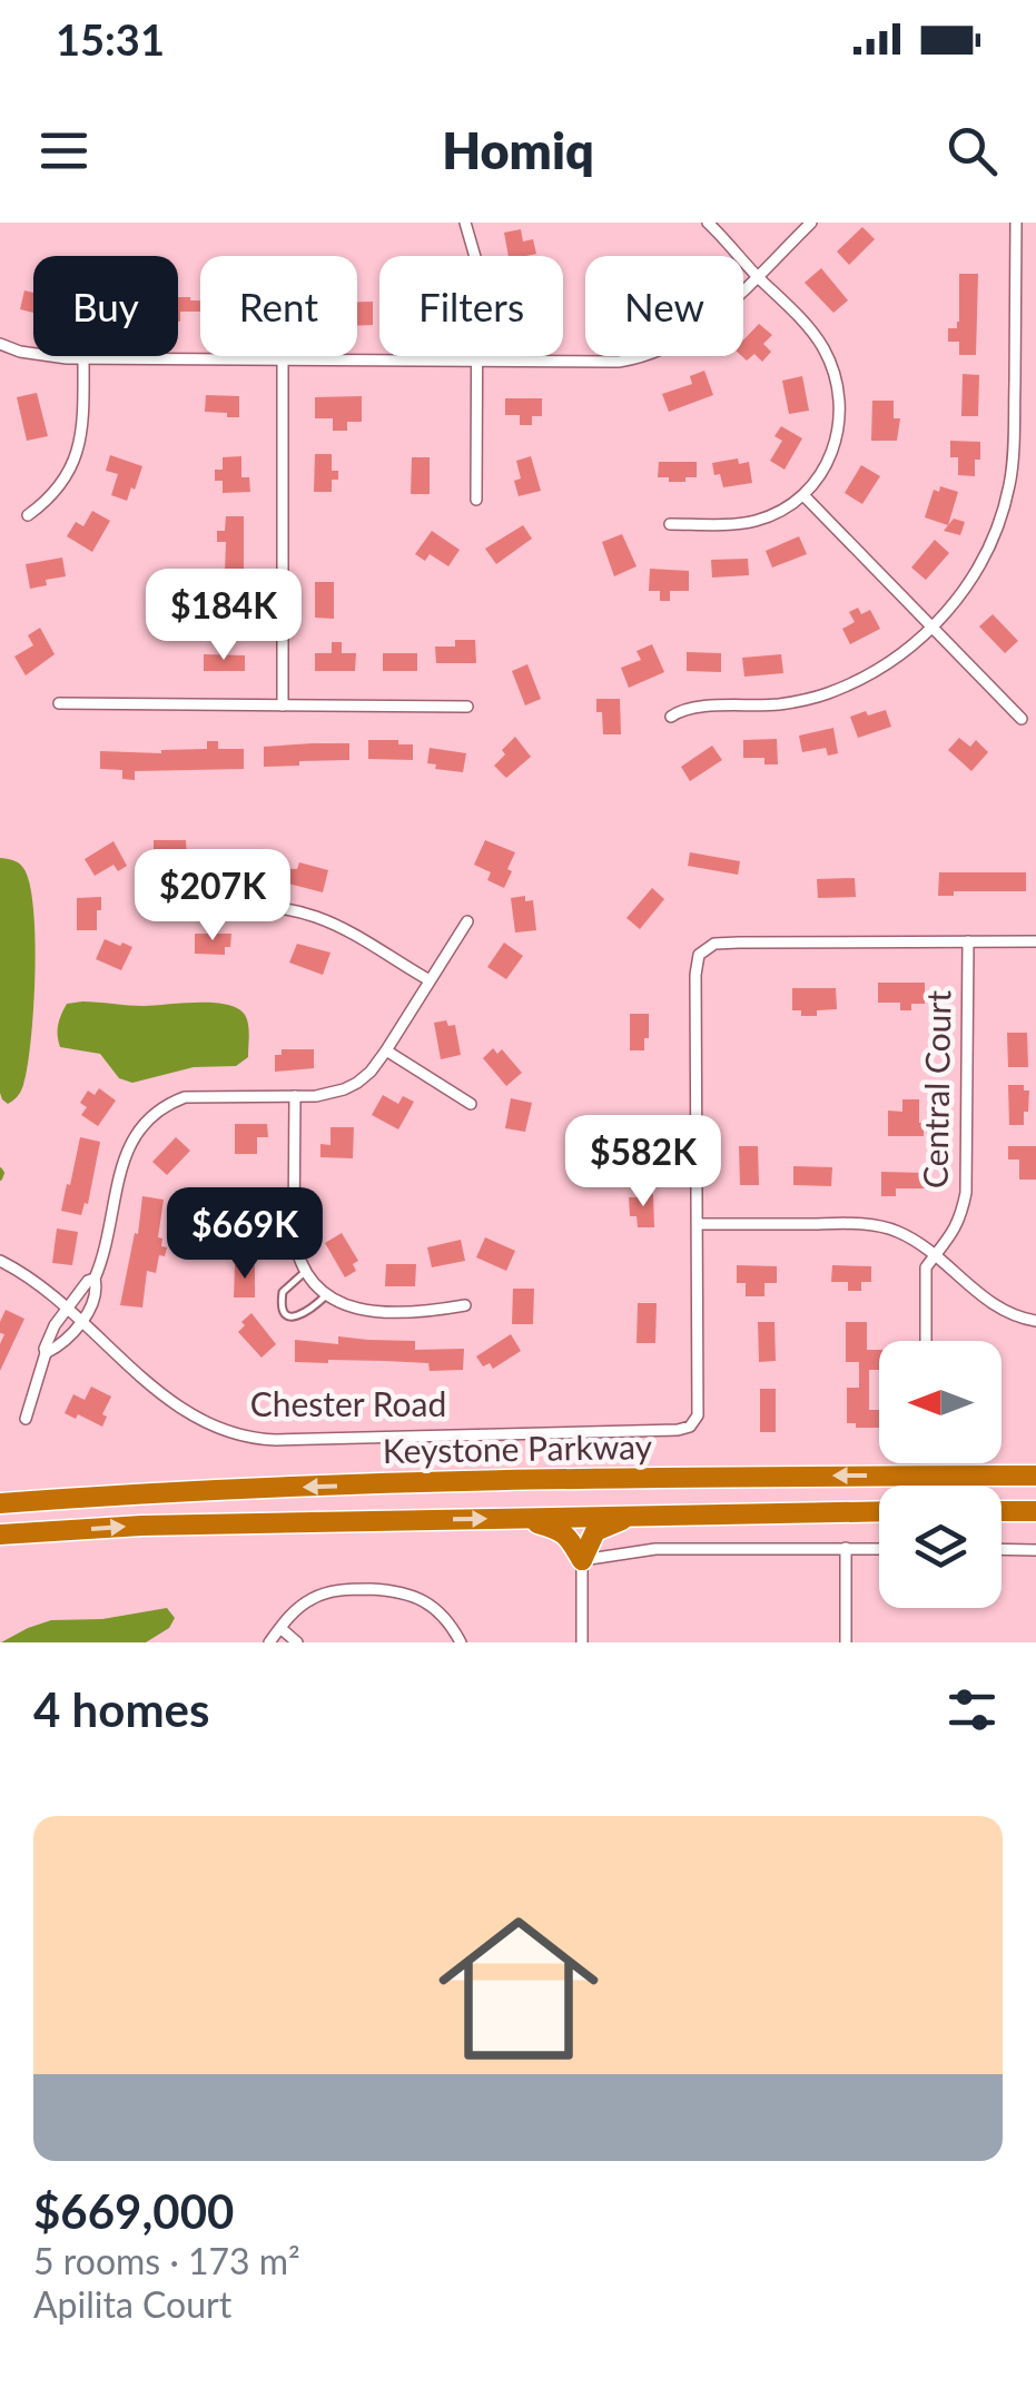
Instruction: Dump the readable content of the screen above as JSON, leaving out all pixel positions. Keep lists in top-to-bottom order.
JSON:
{
  "streets": {
    "highway": ["Keystone Parkway"],
    "street": ["Central Court", "Chester Road"]
  },
  "north": "left",
  "page": {
    "status": "15:31",
    "header": "Homiq",
    "chip": [
      "Buy",
      "Rent",
      "Filters",
      "New"
    ],
    "price": [
      "$184K",
      "$207K",
      "$582K",
      "$669K"
    ],
    "heading": "4 homes",
    "list": [
      {
        "name": "$669,000",
        "note": "5 rooms · 173 m² · Apilita Court"
      }
    ]
  }
}
